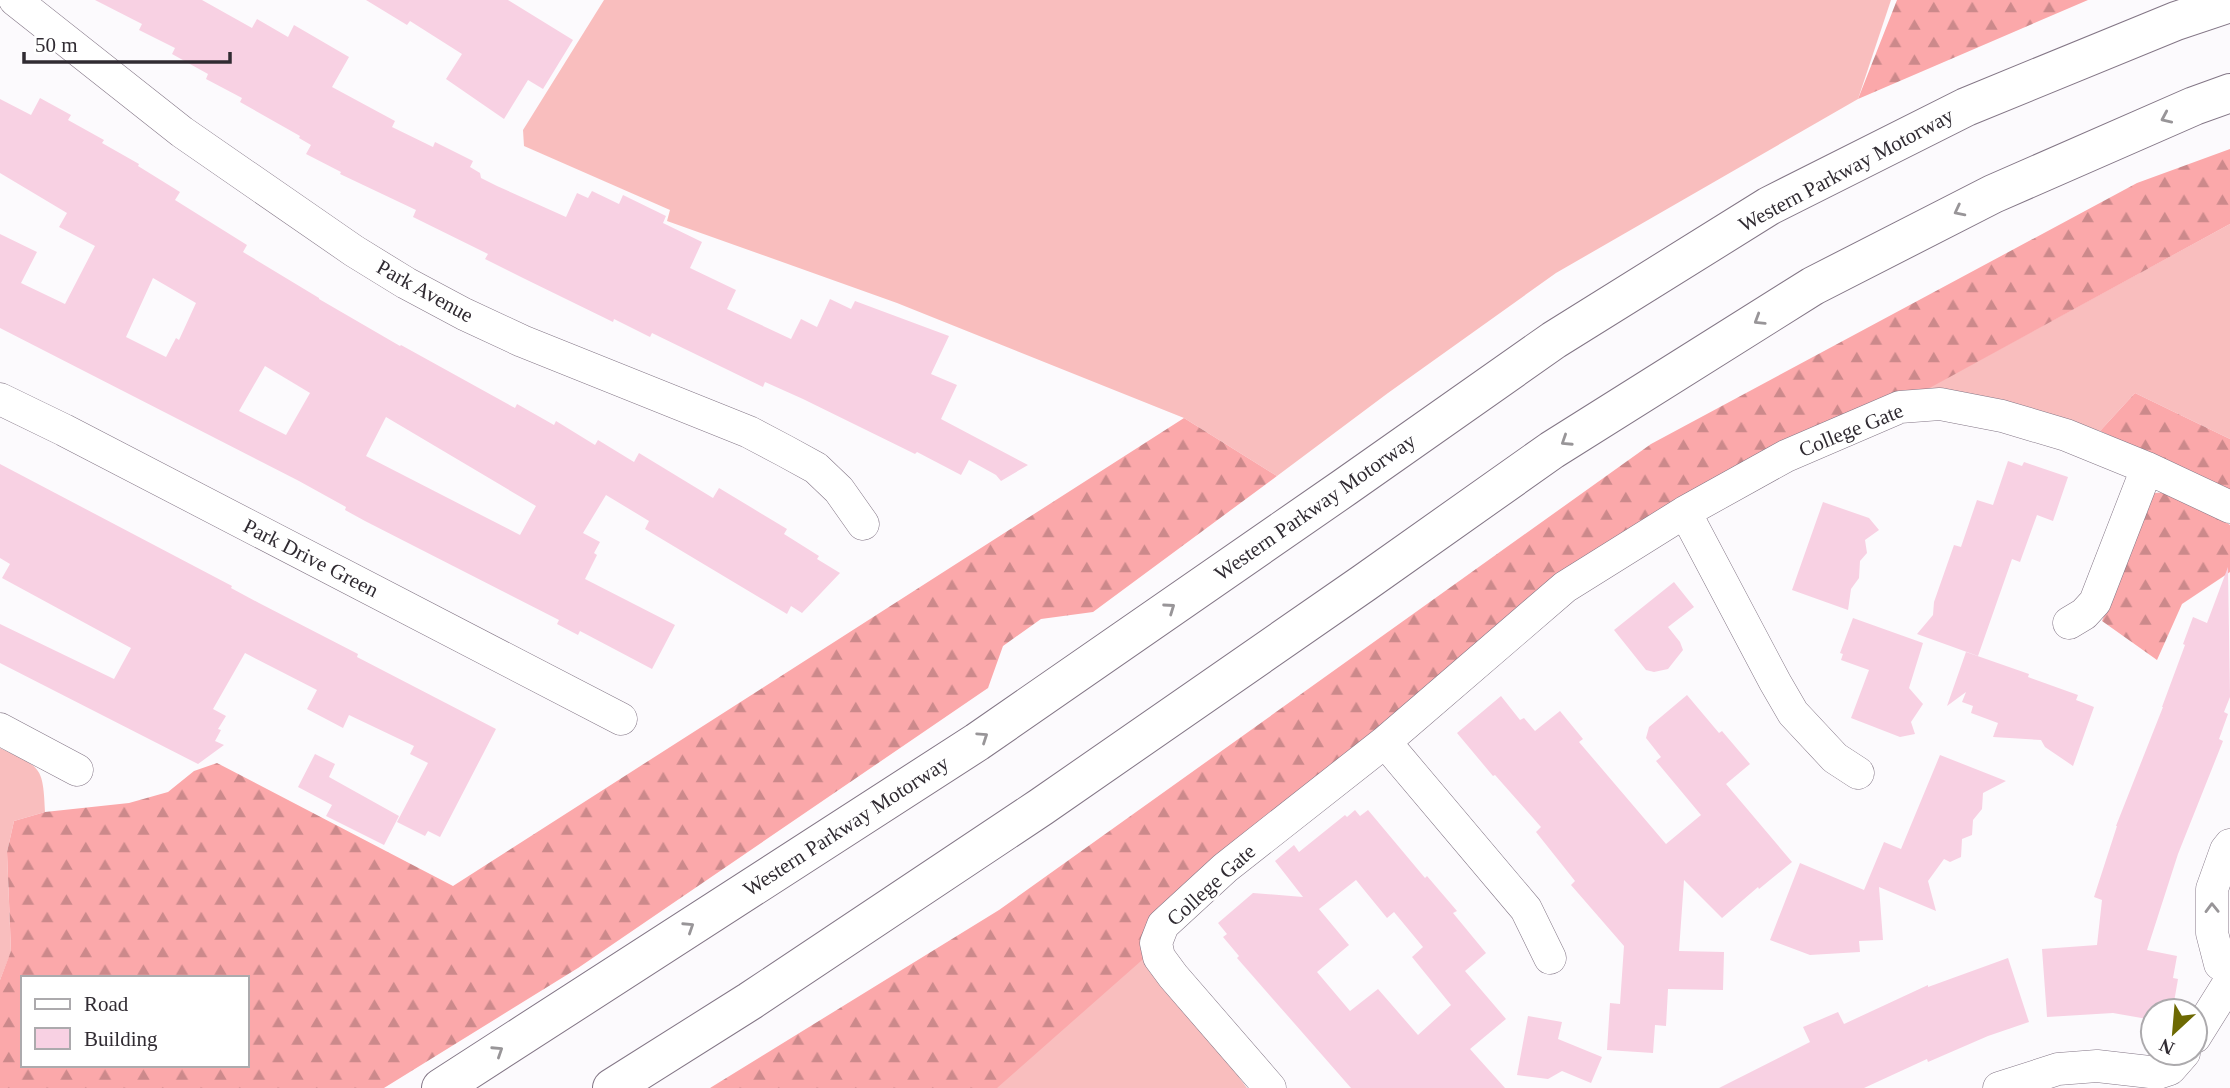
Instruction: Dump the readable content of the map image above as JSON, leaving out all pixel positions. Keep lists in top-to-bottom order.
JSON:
{
  "streets": {
    "highway": ["Western Parkway Motorway"],
    "street": ["Park Avenue", "College Gate", "Park Drive Green"]
  },
  "legend": ["Road", "Building"],
  "scale_bar": "50 m",
  "north": "bottom left"
}
